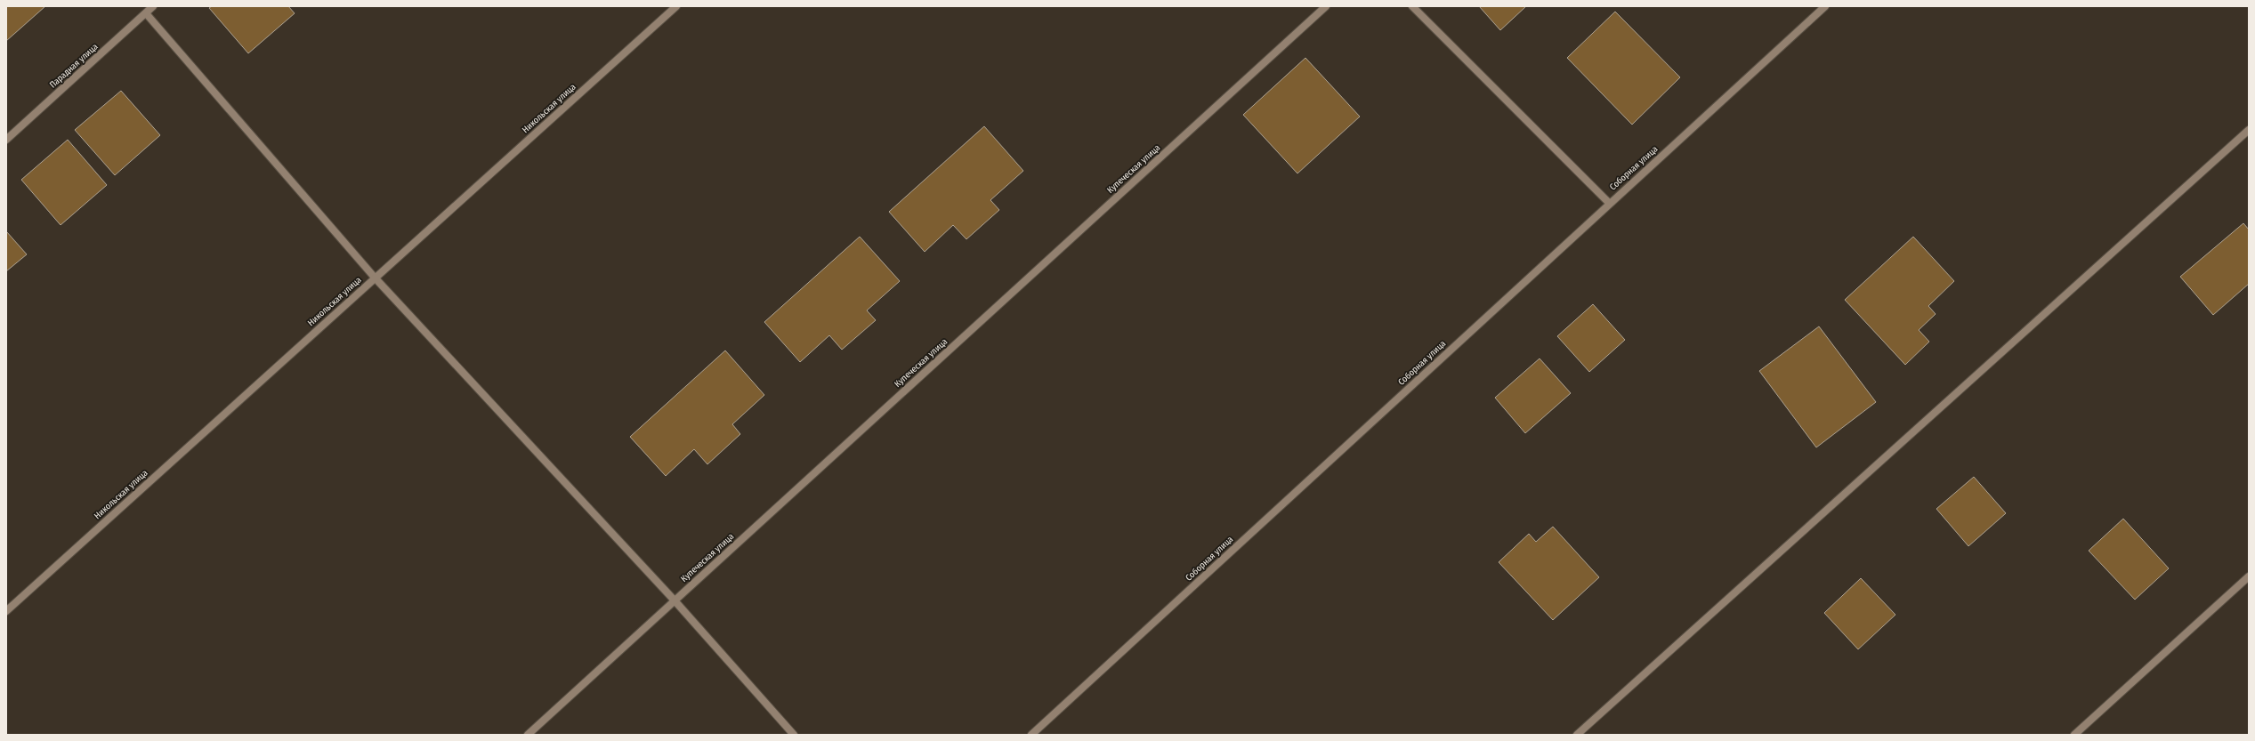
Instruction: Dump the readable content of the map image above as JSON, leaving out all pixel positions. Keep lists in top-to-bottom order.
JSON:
{
  "streets": {
    "street": [
      "Парадная улица",
      "Никольская улица",
      "Соборная улица",
      "Купеческая улица"
    ]
  }
}
